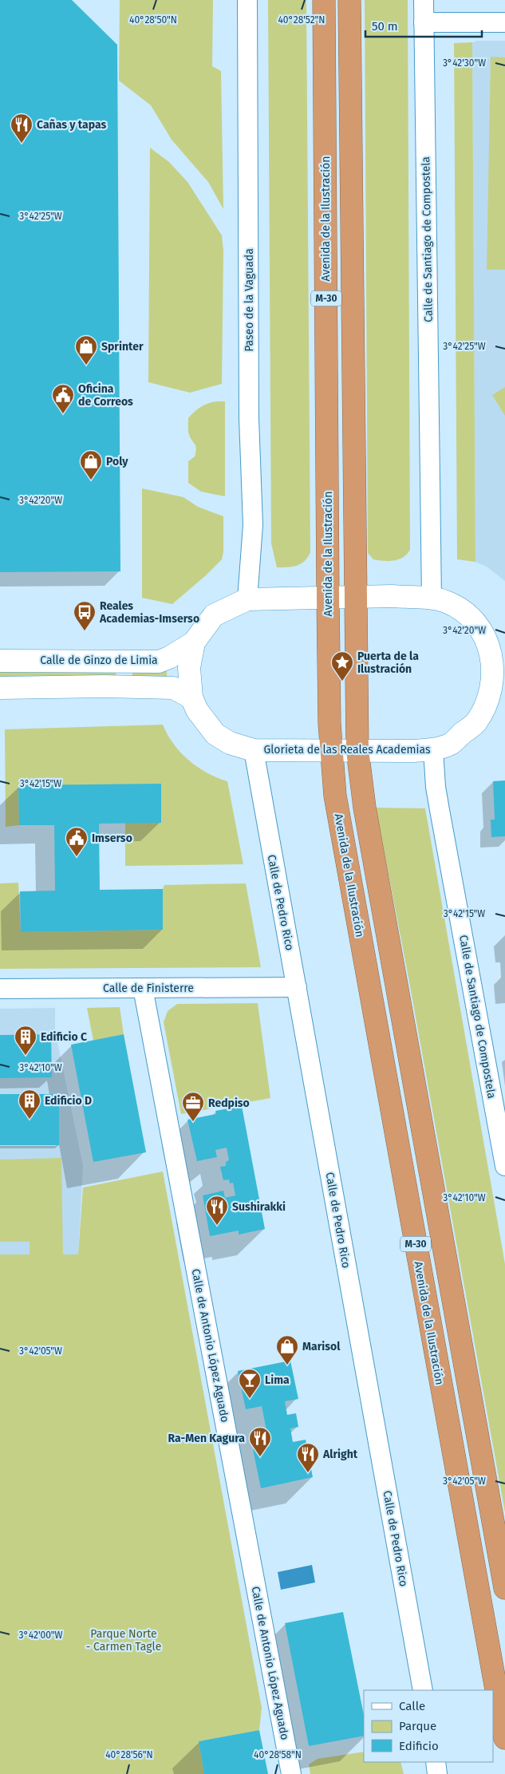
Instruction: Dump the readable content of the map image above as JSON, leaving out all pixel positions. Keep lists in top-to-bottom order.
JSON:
{
  "streets": {
    "highway": ["Avenida de la Ilustración", "M-30"],
    "main road": ["Calle de Ginzo de Limia", "Glorieta de las Reales Academias"],
    "street": [
      "Calle de Santiago de Compostela",
      "Paseo de la Vaguada",
      "Calle de Pedro Rico",
      "Calle de Finisterre",
      "Calle de Antonio López Aguado"
    ]
  },
  "crossings": [
    ["Avenida de la Ilustración", "Glorieta de las Reales Academias"],
    ["Calle de Santiago de Compostela", "Glorieta de las Reales Academias"],
    ["M-30", "Glorieta de las Reales Academias"],
    ["Paseo de la Vaguada", "Glorieta de las Reales Academias"],
    ["Calle de Ginzo de Limia", "Glorieta de las Reales Academias"],
    ["Glorieta de las Reales Academias", "Calle de Pedro Rico"],
    ["Calle de Pedro Rico", "Calle de Finisterre"],
    ["Calle de Finisterre", "Calle de Antonio López Aguado"]
  ],
  "parks": ["Parque Norte - Carmen Tagle"],
  "places": {
    "restaurant": [
      "Cañas y tapas",
      "Sushirakki",
      "Ra-Men Kagura",
      "Alright"
    ],
    "shop": ["Sprinter", "Poly", "Marisol"],
    "public building": ["Oficina de Correos", "Imserso"],
    "bus stop": ["Reales Academias-Imserso"],
    "place": ["Puerta de la Ilustración"],
    "building": ["Edificio C", "Edificio D"],
    "office": ["Redpiso"],
    "bar": ["Lima"]
  },
  "legend": ["Calle", "Parque", "Edificio"],
  "scale_bar": "50 m",
  "coordinates": [
    "40°28'50\"N",
    "40°28'52\"N",
    "3°42'30\"W",
    "3°42'25\"W",
    "3°42'20\"W",
    "3°42'15\"W",
    "3°42'10\"W",
    "3°42'05\"W",
    "3°42'00\"W",
    "40°28'56\"N",
    "40°28'58\"N"
  ]
}
